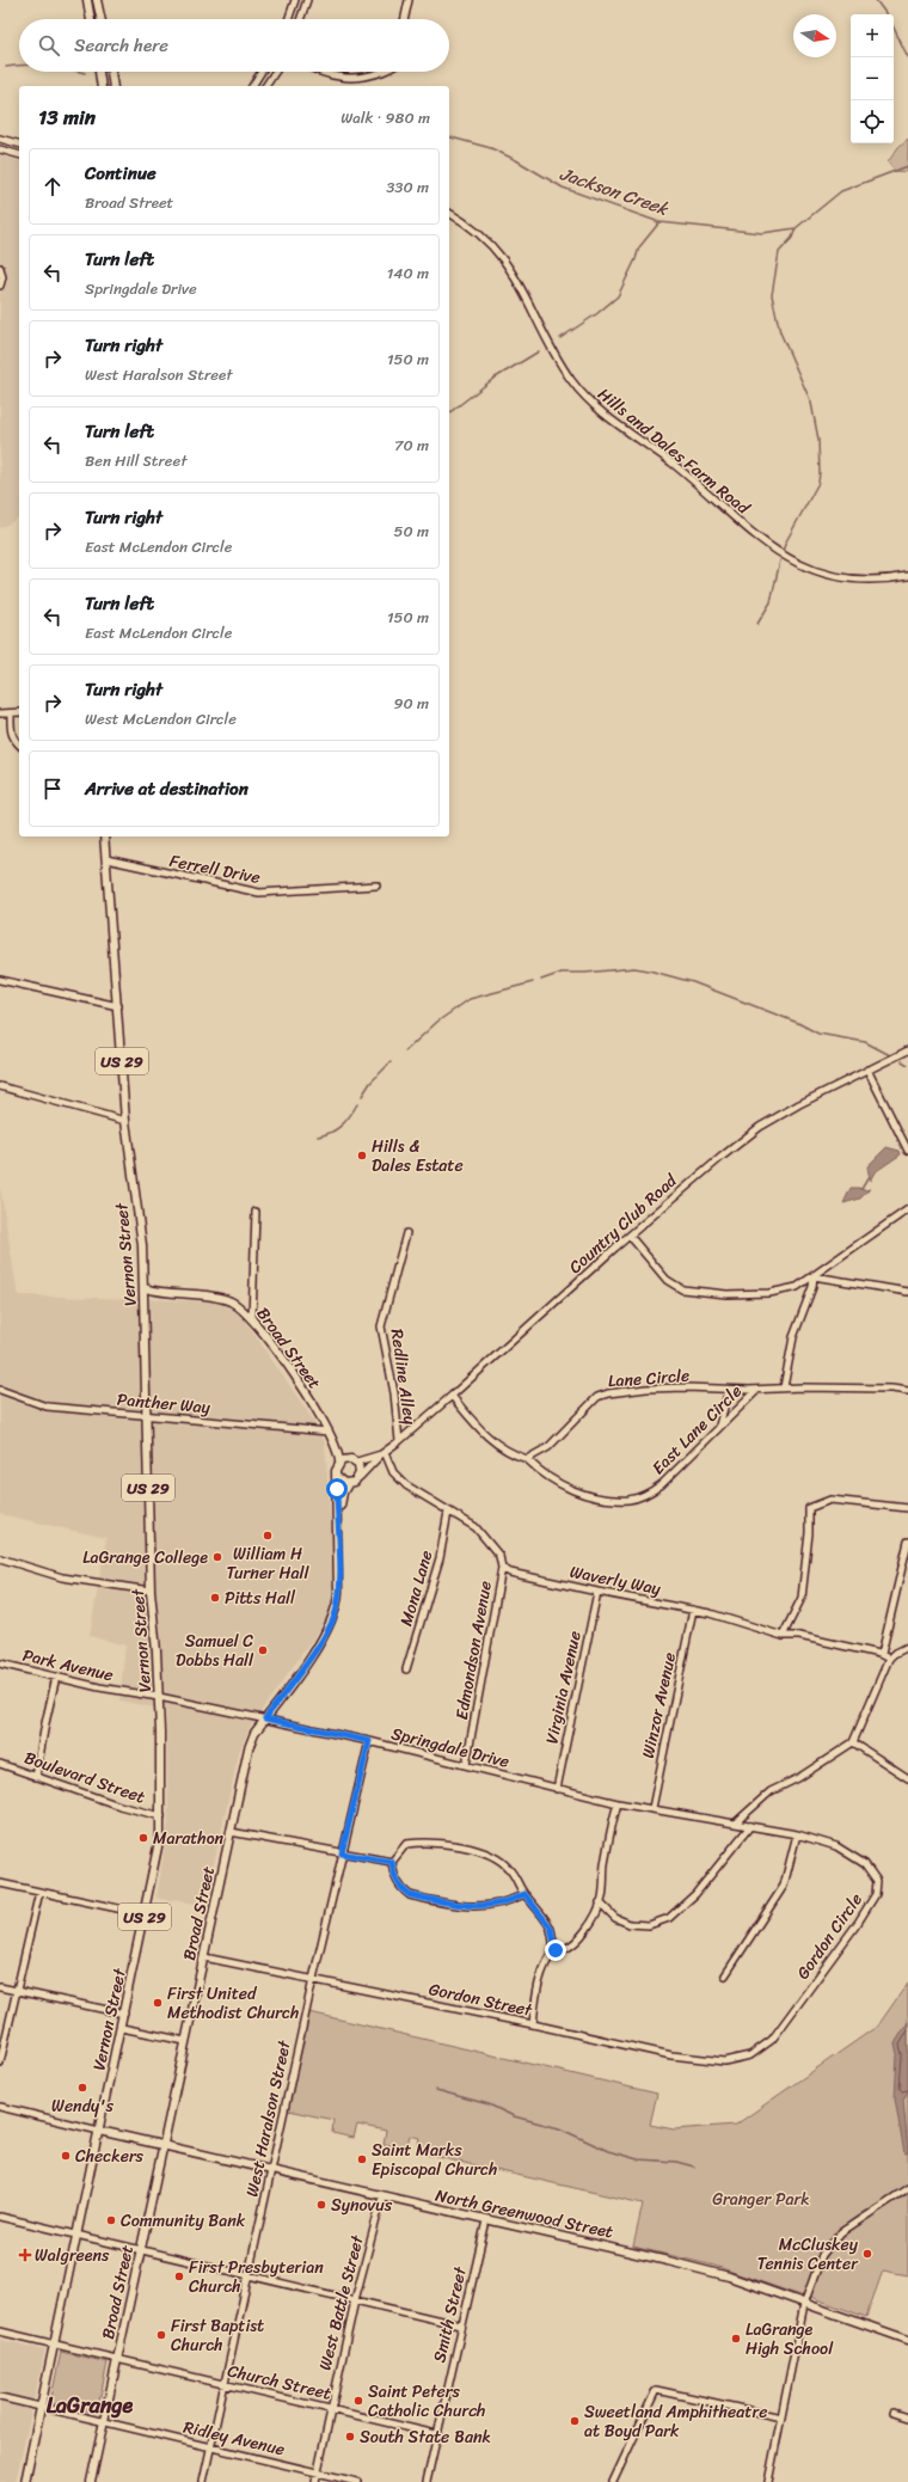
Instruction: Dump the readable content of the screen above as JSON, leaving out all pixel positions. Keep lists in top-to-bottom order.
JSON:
{
  "streets": {
    "main road": [
      "US 29",
      "Vernon Street",
      "Broad Street",
      "North Greenwood Street"
    ],
    "street": [
      "Hills and Dales Farm Road",
      "Ferrell Drive",
      "Country Club Road",
      "Redline Alley",
      "Lane Circle",
      "Panther Way",
      "East Lane Circle",
      "Waverly Way",
      "Mona Lane",
      "Edmondson Avenue",
      "Park Avenue",
      "Virginia Avenue",
      "Winzor Avenue",
      "Springdale Drive",
      "Boulevard Street",
      "Gordon Circle",
      "Gordon Street",
      "West Haralson Street",
      "West Battle Street",
      "Smith Street",
      "Church Street",
      "Ridley Avenue"
    ]
  },
  "crossings": [
    ["Ferrell Drive", "Vernon Street"],
    ["US 29", "Vernon Street"],
    ["US 29", "Ridley Avenue"],
    ["Country Club Road", "Broad Street"],
    ["Country Club Road", "Redline Alley"],
    ["Vernon Street", "Broad Street"],
    ["Vernon Street", "Panther Way"],
    ["Vernon Street", "Park Avenue"],
    ["Vernon Street", "Springdale Drive"],
    ["Vernon Street", "Boulevard Street"],
    ["Vernon Street", "North Greenwood Street"],
    ["Vernon Street", "Church Street"],
    ["Vernon Street", "Ridley Avenue"],
    ["Broad Street", "Panther Way"],
    ["Broad Street", "Springdale Drive"],
    ["Broad Street", "Gordon Street"],
    ["Broad Street", "North Greenwood Street"],
    ["Broad Street", "Church Street"],
    ["Broad Street", "Ridley Avenue"],
    ["Lane Circle", "East Lane Circle"],
    ["Waverly Way", "Edmondson Avenue"],
    ["Waverly Way", "Virginia Avenue"],
    ["Waverly Way", "Winzor Avenue"],
    ["Edmondson Avenue", "Springdale Drive"],
    ["Park Avenue", "Springdale Drive"],
    ["Virginia Avenue", "Springdale Drive"],
    ["Winzor Avenue", "Springdale Drive"],
    ["Springdale Drive", "Gordon Circle"],
    ["Springdale Drive", "West Haralson Street"],
    ["Gordon Circle", "Gordon Street"],
    ["Gordon Street", "West Haralson Street"],
    ["West Haralson Street", "North Greenwood Street"],
    ["West Haralson Street", "Church Street"],
    ["West Haralson Street", "Ridley Avenue"],
    ["North Greenwood Street", "West Battle Street"],
    ["North Greenwood Street", "Smith Street"],
    ["West Battle Street", "Church Street"],
    ["West Battle Street", "Ridley Avenue"],
    ["Smith Street", "Church Street"]
  ],
  "districts": ["LaGrange"],
  "water": ["Jackson Creek"],
  "parks": ["Granger Park"],
  "places": {
    "other": [
      "Hills & Dales Estate",
      "William H Turner Hall",
      "LaGrange College",
      "Pitts Hall",
      "Samuel C Dobbs Hall",
      "Marathon",
      "First United Methodist Church",
      "Wendy's",
      "Checkers",
      "Saint Marks Episcopal Church",
      "Synovus",
      "Community Bank",
      "McCluskey Tennis Center",
      "First Presbyterian Church",
      "First Baptist Church",
      "LaGrange High School",
      "Saint Peters Catholic Church",
      "Sweetland Amphitheatre at Boyd Park",
      "South State Bank"
    ],
    "health": ["Walgreens"]
  },
  "north": "right",
  "page": {
    "map_buttons": ["+", "−"],
    "search": "Search here",
    "heading": ["13 min", "Walk · 980 m"],
    "list": [
      ["Continue", "Broad Street", "330 m"],
      ["Turn left", "Springdale Drive", "140 m"],
      ["Turn right", "West Haralson Street", "150 m"],
      ["Turn left", "Ben Hill Street", "70 m"],
      ["Turn right", "East McLendon Circle", "50 m"],
      ["Turn left", "East McLendon Circle", "150 m"],
      ["Turn right", "West McLendon Circle", "90 m"],
      "Arrive at destination"
    ]
  }
}
